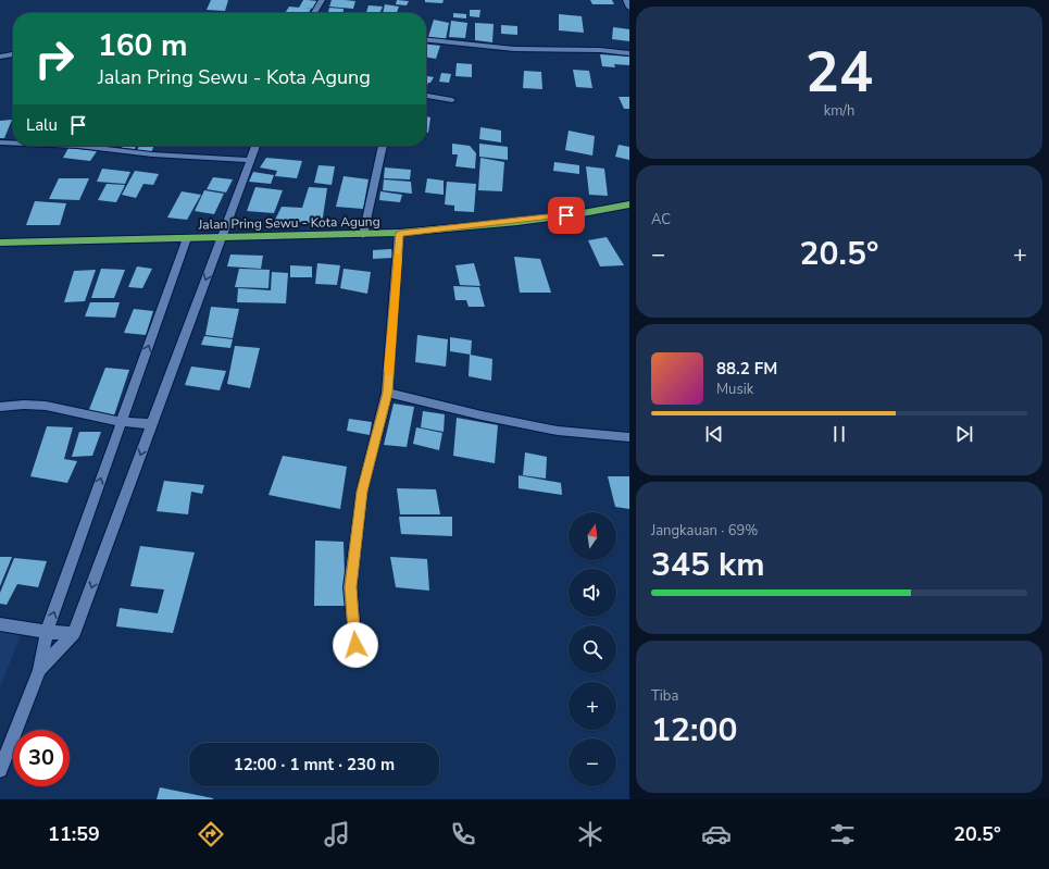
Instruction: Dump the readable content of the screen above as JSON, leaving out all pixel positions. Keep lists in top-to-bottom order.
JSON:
{
  "streets": {
    "highway": ["Jalan Pring Sewu - Kota Agung"]
  },
  "north": "top",
  "page": {
    "tile": [
      ["24", "km/h"],
      "AC",
      ["Jangkauan · 69%", "345 km"],
      ["Tiba", "12:00"]
    ],
    "turn": ["160 m", "Jalan Pring Sewu - Kota Agung"],
    "then": "Lalu",
    "heat": ["−", "20.5°", "+"],
    "song": ["88.2 FM", "Musik"],
    "map_buttons": ["+", "−"],
    "limit": "30",
    "trip": "12:00 · 1 mnt · 230 m",
    "tabs": ["11:59", "20.5°"]
  }
}
